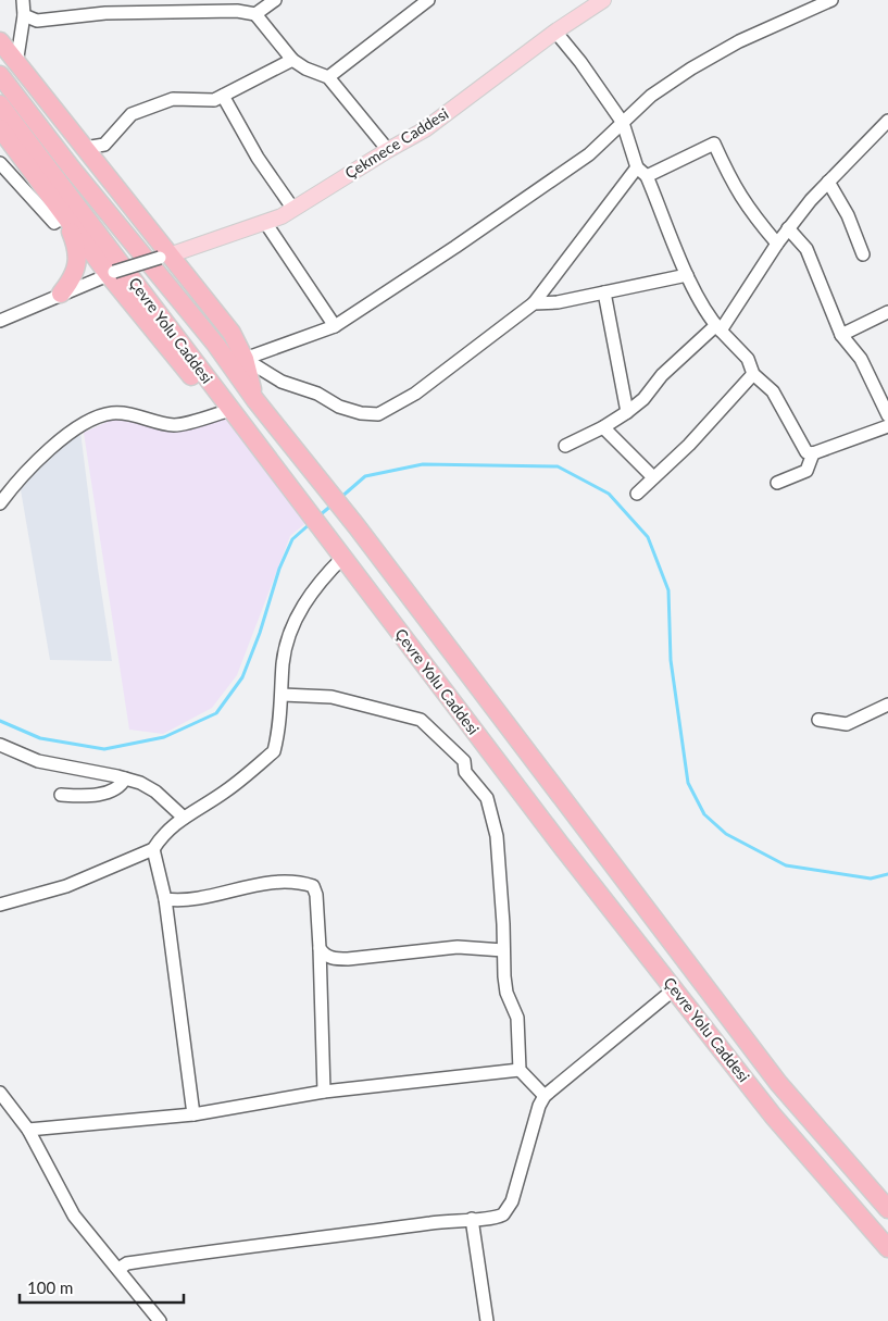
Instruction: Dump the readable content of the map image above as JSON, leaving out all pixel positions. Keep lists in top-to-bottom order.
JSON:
{
  "streets": {
    "highway": ["Çevre Yolu Caddesi"],
    "main road": ["Çekmece Caddesi"]
  },
  "scale_bar": "100 m"
}
